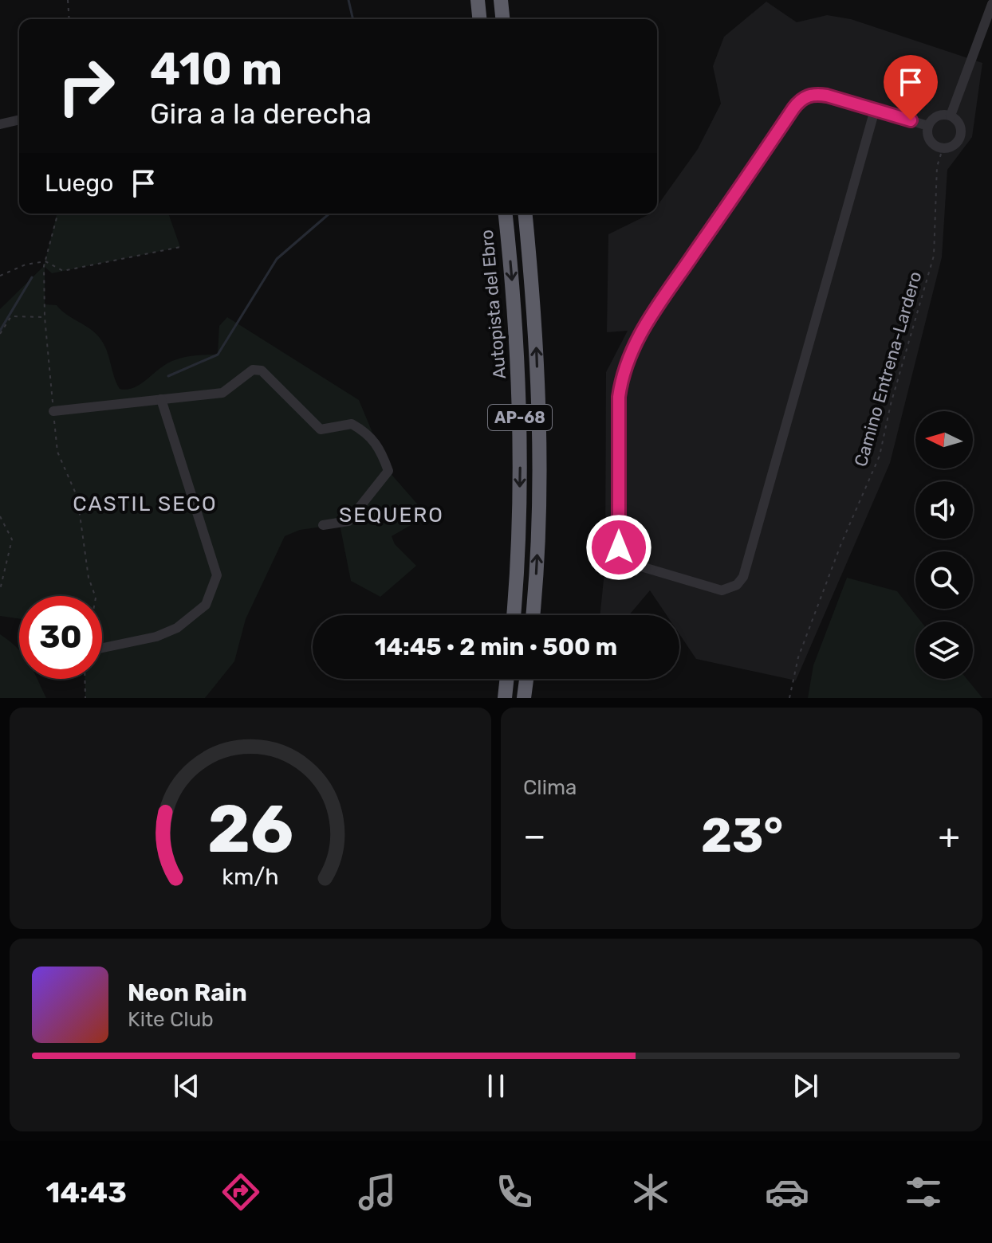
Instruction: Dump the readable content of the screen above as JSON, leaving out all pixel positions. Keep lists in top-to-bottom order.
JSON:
{
  "streets": {
    "highway": ["Autopista del Ebro", "AP-68"],
    "path": ["Camino Entrena-Lardero"]
  },
  "districts": ["CASTIL SECO", "SEQUERO"],
  "north": "left",
  "page": {
    "turn": ["410 m", "Gira a la derecha"],
    "then": "Luego",
    "limit": "30",
    "trip": "14:45 · 2 min · 500 m",
    "tile": "Clima",
    "heat": ["−", "23°", "+"],
    "song": ["Neon Rain", "Kite Club"],
    "tabs": "14:43",
    "gauge": ["26", "km/h"]
  }
}
